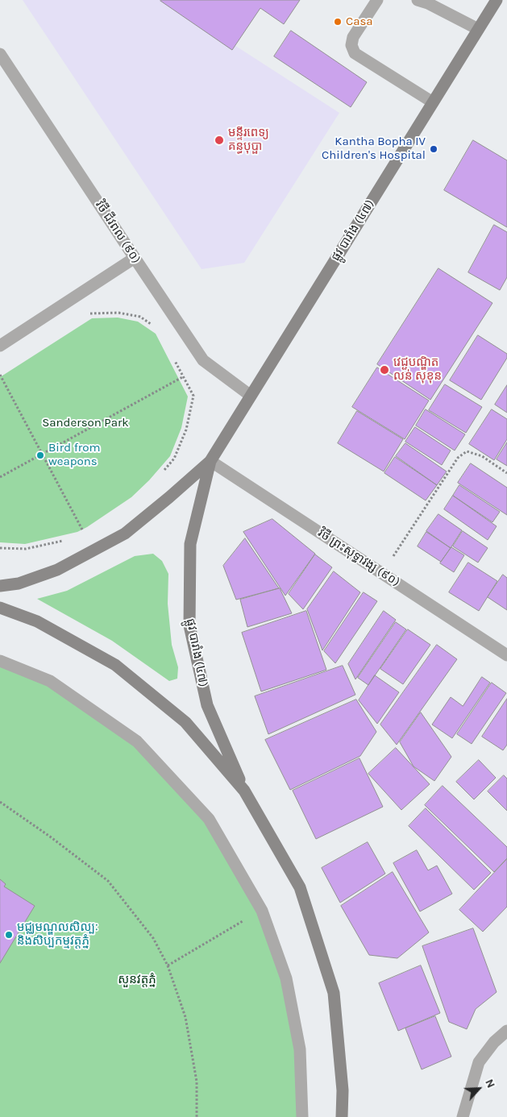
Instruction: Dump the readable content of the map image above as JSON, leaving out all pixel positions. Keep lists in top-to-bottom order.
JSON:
{
  "streets": {
    "main road": ["ផ្លូវ បារាំង (៤៧)"],
    "street": ["វិថី ជីវពល (៩០)", "វិថី ព្រះសុទ្ធាវង្ស (៩០)"]
  },
  "crossings": [
    ["ផ្លូវ បារាំង (៤៧)", "វិថី ជីវពល (៩០)"],
    ["ផ្លូវ បារាំង (៤៧)", "វិថី ព្រះសុទ្ធាវង្ស (៩០)"]
  ],
  "parks": ["Sanderson Park", "សួនវត្ដភ្នំ"],
  "places": [
    "Casa",
    "មន្ទីរពេទ្យ គន្ធបុប្ផា",
    "Kantha Bopha IV Children's Hospital",
    "វេជ្ជបណ្ឌិត លន់ សុខុន",
    "Bird from weapons",
    "មជ្ឈមណ្ឌលសិល្បៈ និងសិប្បកម្មវត្តភ្នំ"
  ],
  "north": "top right"
}
